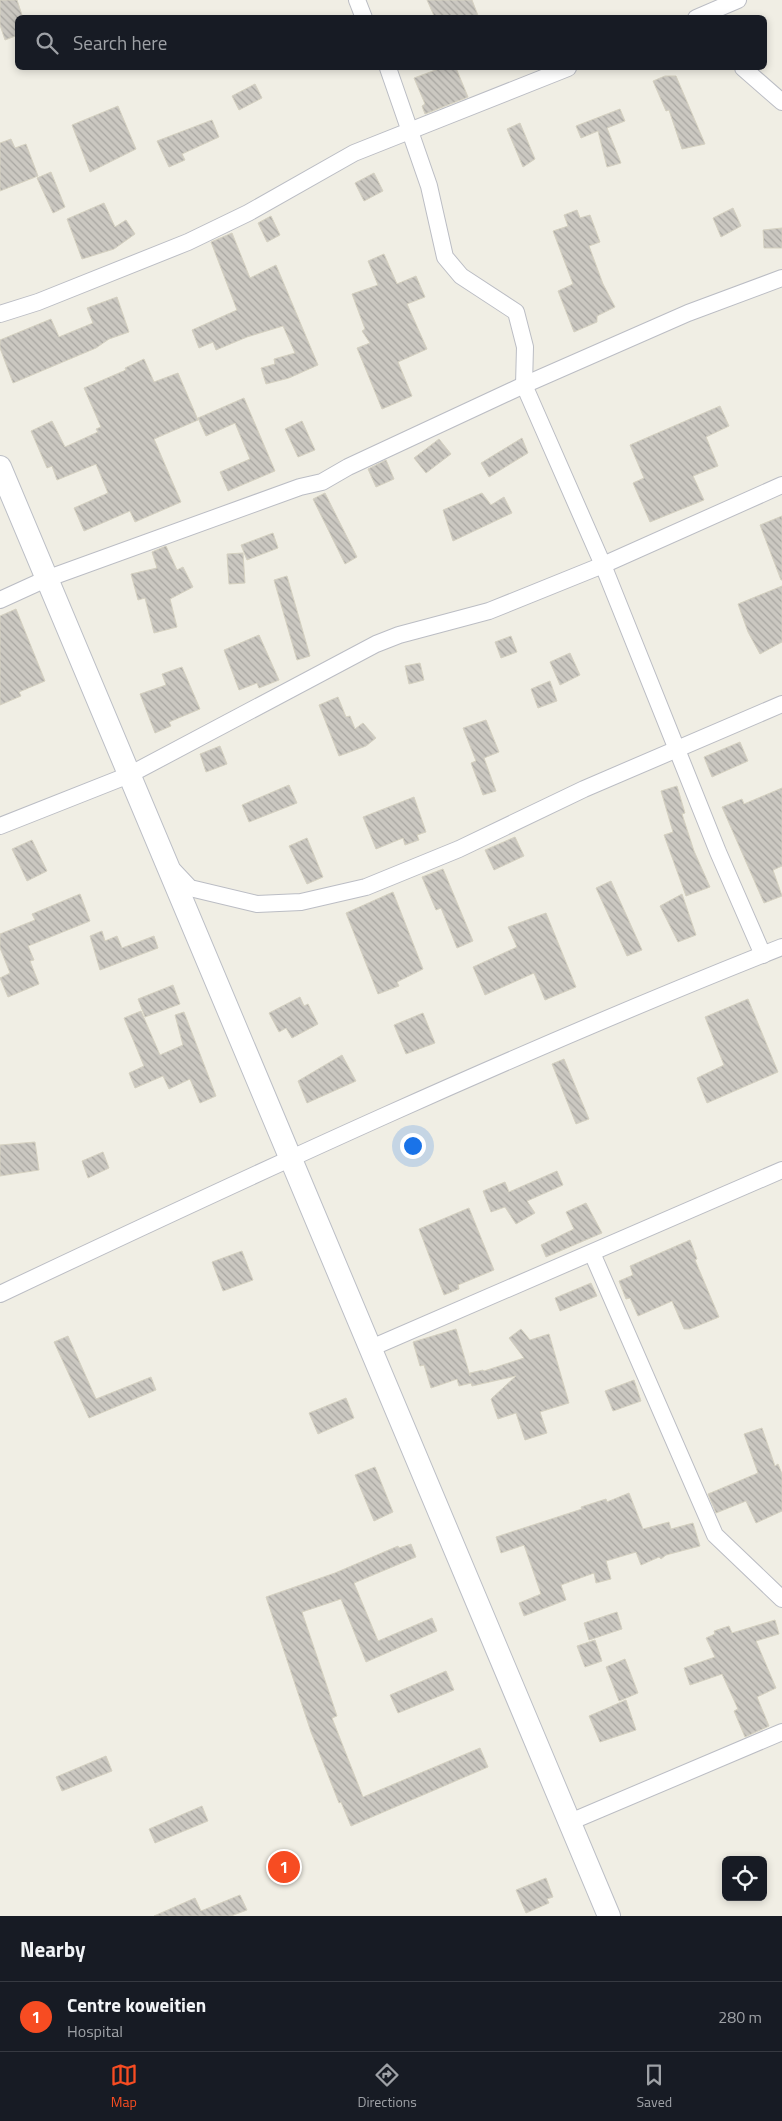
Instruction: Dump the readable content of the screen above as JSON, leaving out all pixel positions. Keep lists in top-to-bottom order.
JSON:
{
  "page": {
    "search": "Search here",
    "pins": "1",
    "heading": "Nearby",
    "list": [
      {
        "mark": "1",
        "name": "Centre koweitien",
        "note": "Hospital",
        "value": "280 m"
      }
    ],
    "nav": ["Map", "Directions", "Saved"]
  }
}
